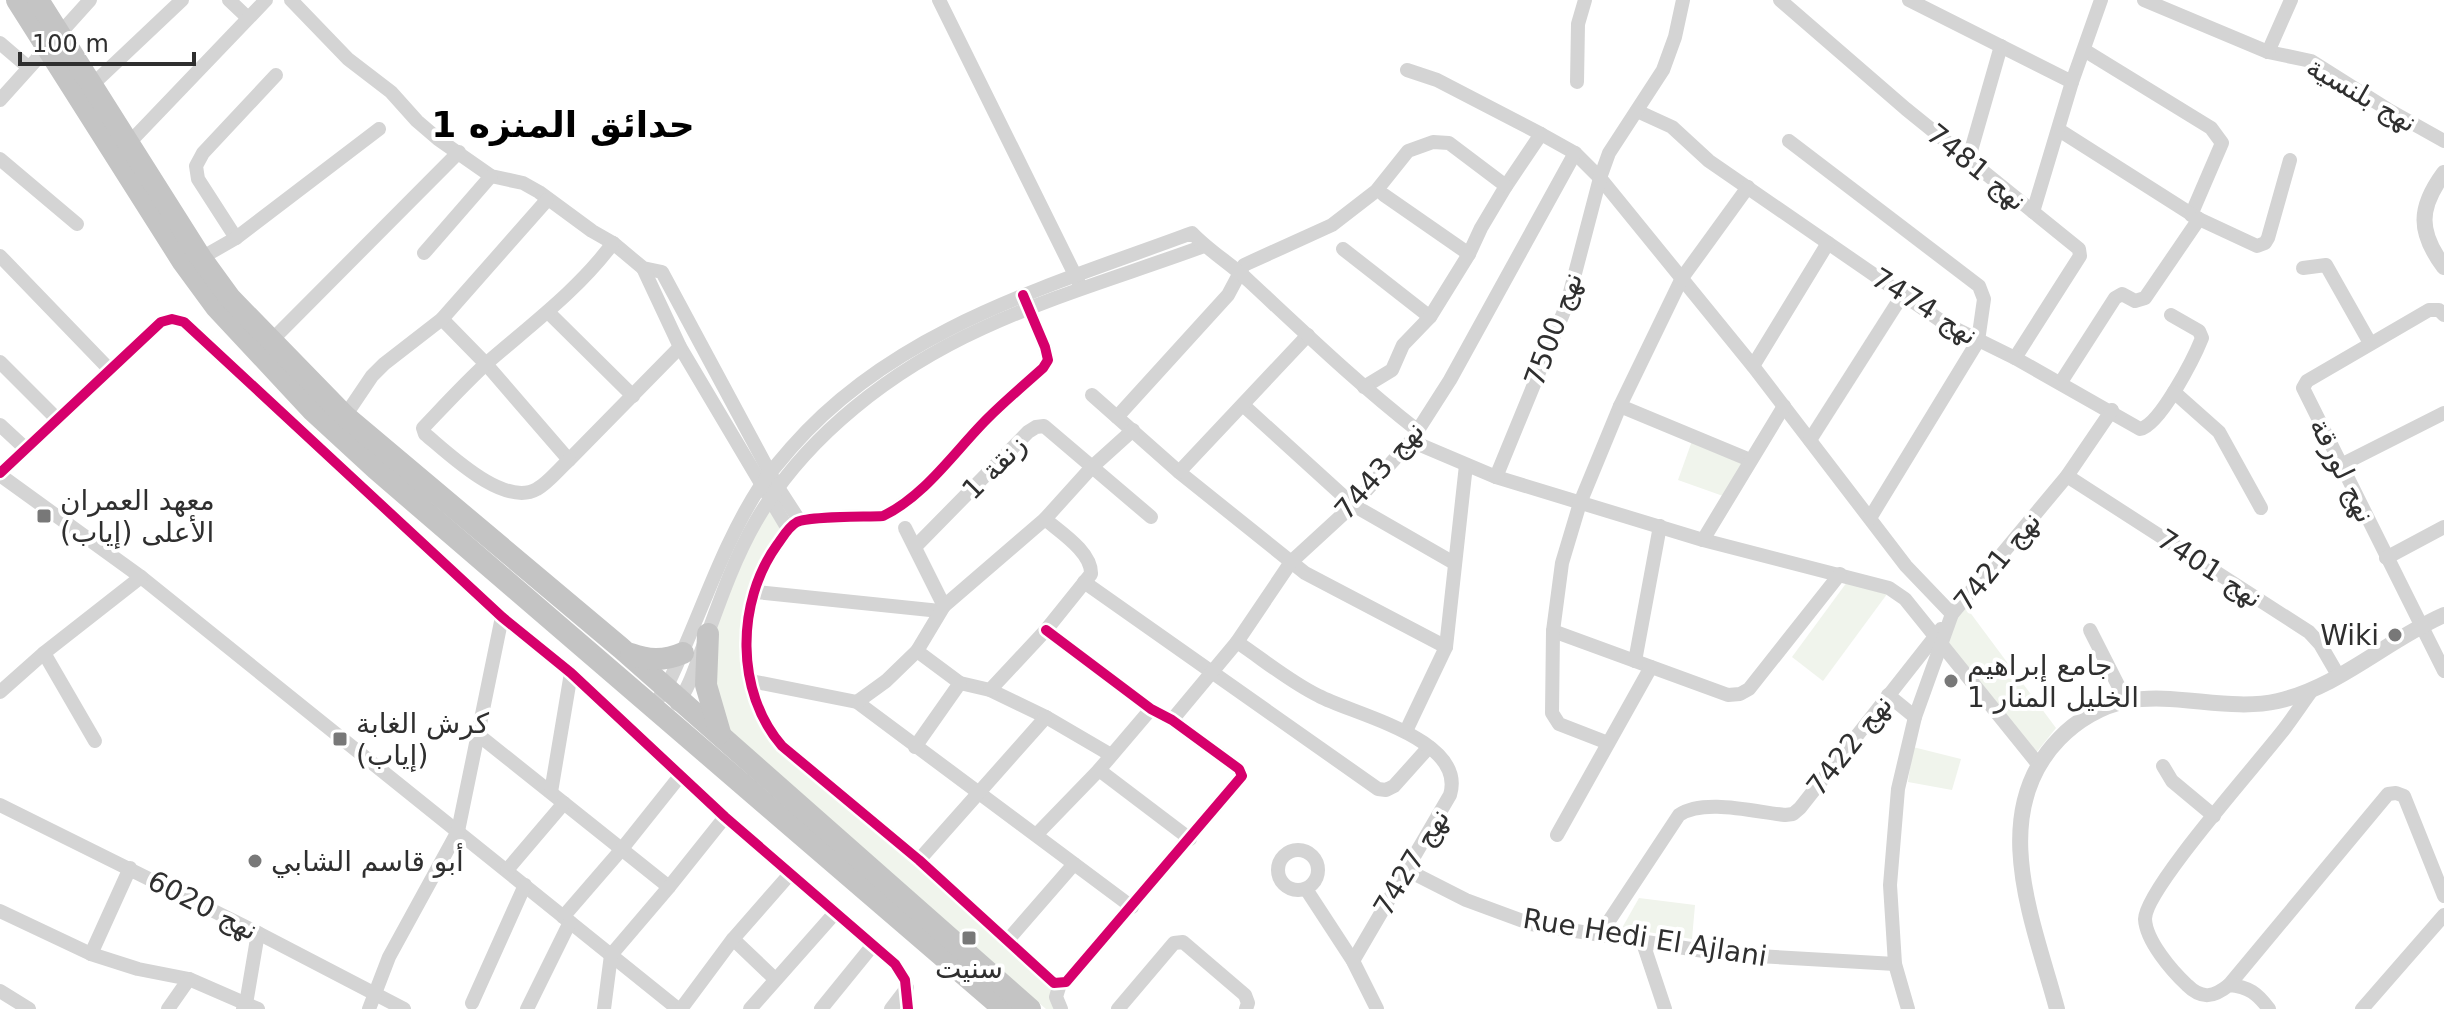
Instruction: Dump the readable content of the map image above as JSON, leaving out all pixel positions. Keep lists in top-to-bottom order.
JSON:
{
  "streets": {
    "street": [
      "نهج بلنسية",
      "نهج 7481",
      "نهج 7474",
      "نهج 7500",
      "زنقة 1",
      "نهج 7443",
      "نهج لورقة",
      "نهج 7421",
      "نهج 7401",
      "نهج 7422",
      "نهج 7427",
      "نهج 6020",
      "Rue Hedi El Ajlani"
    ]
  },
  "crossings": [
    ["نهج 7481", "نهج 7474"],
    ["نهج 7474", "نهج 7500"],
    ["نهج 7474", "نهج 7421"],
    ["نهج 7443", "نهج 7427"],
    ["نهج 7421", "نهج 7401"],
    ["نهج 7421", "نهج 7422"],
    ["نهج 7421", "Rue Hedi El Ajlani"],
    ["نهج 7422", "Rue Hedi El Ajlani"],
    ["نهج 7427", "Rue Hedi El Ajlani"]
  ],
  "districts": ["حدائق المنزه 1"],
  "places": {
    "transit": ["معهد العمران الأعلى (إياب)", "كرش الغابة (إياب)", "سنيت"],
    "other": ["Wiki", "جامع إبراهيم الخليل المنار 1", "أبو قاسم الشابي"]
  },
  "scale_bar": "100 m"
}
